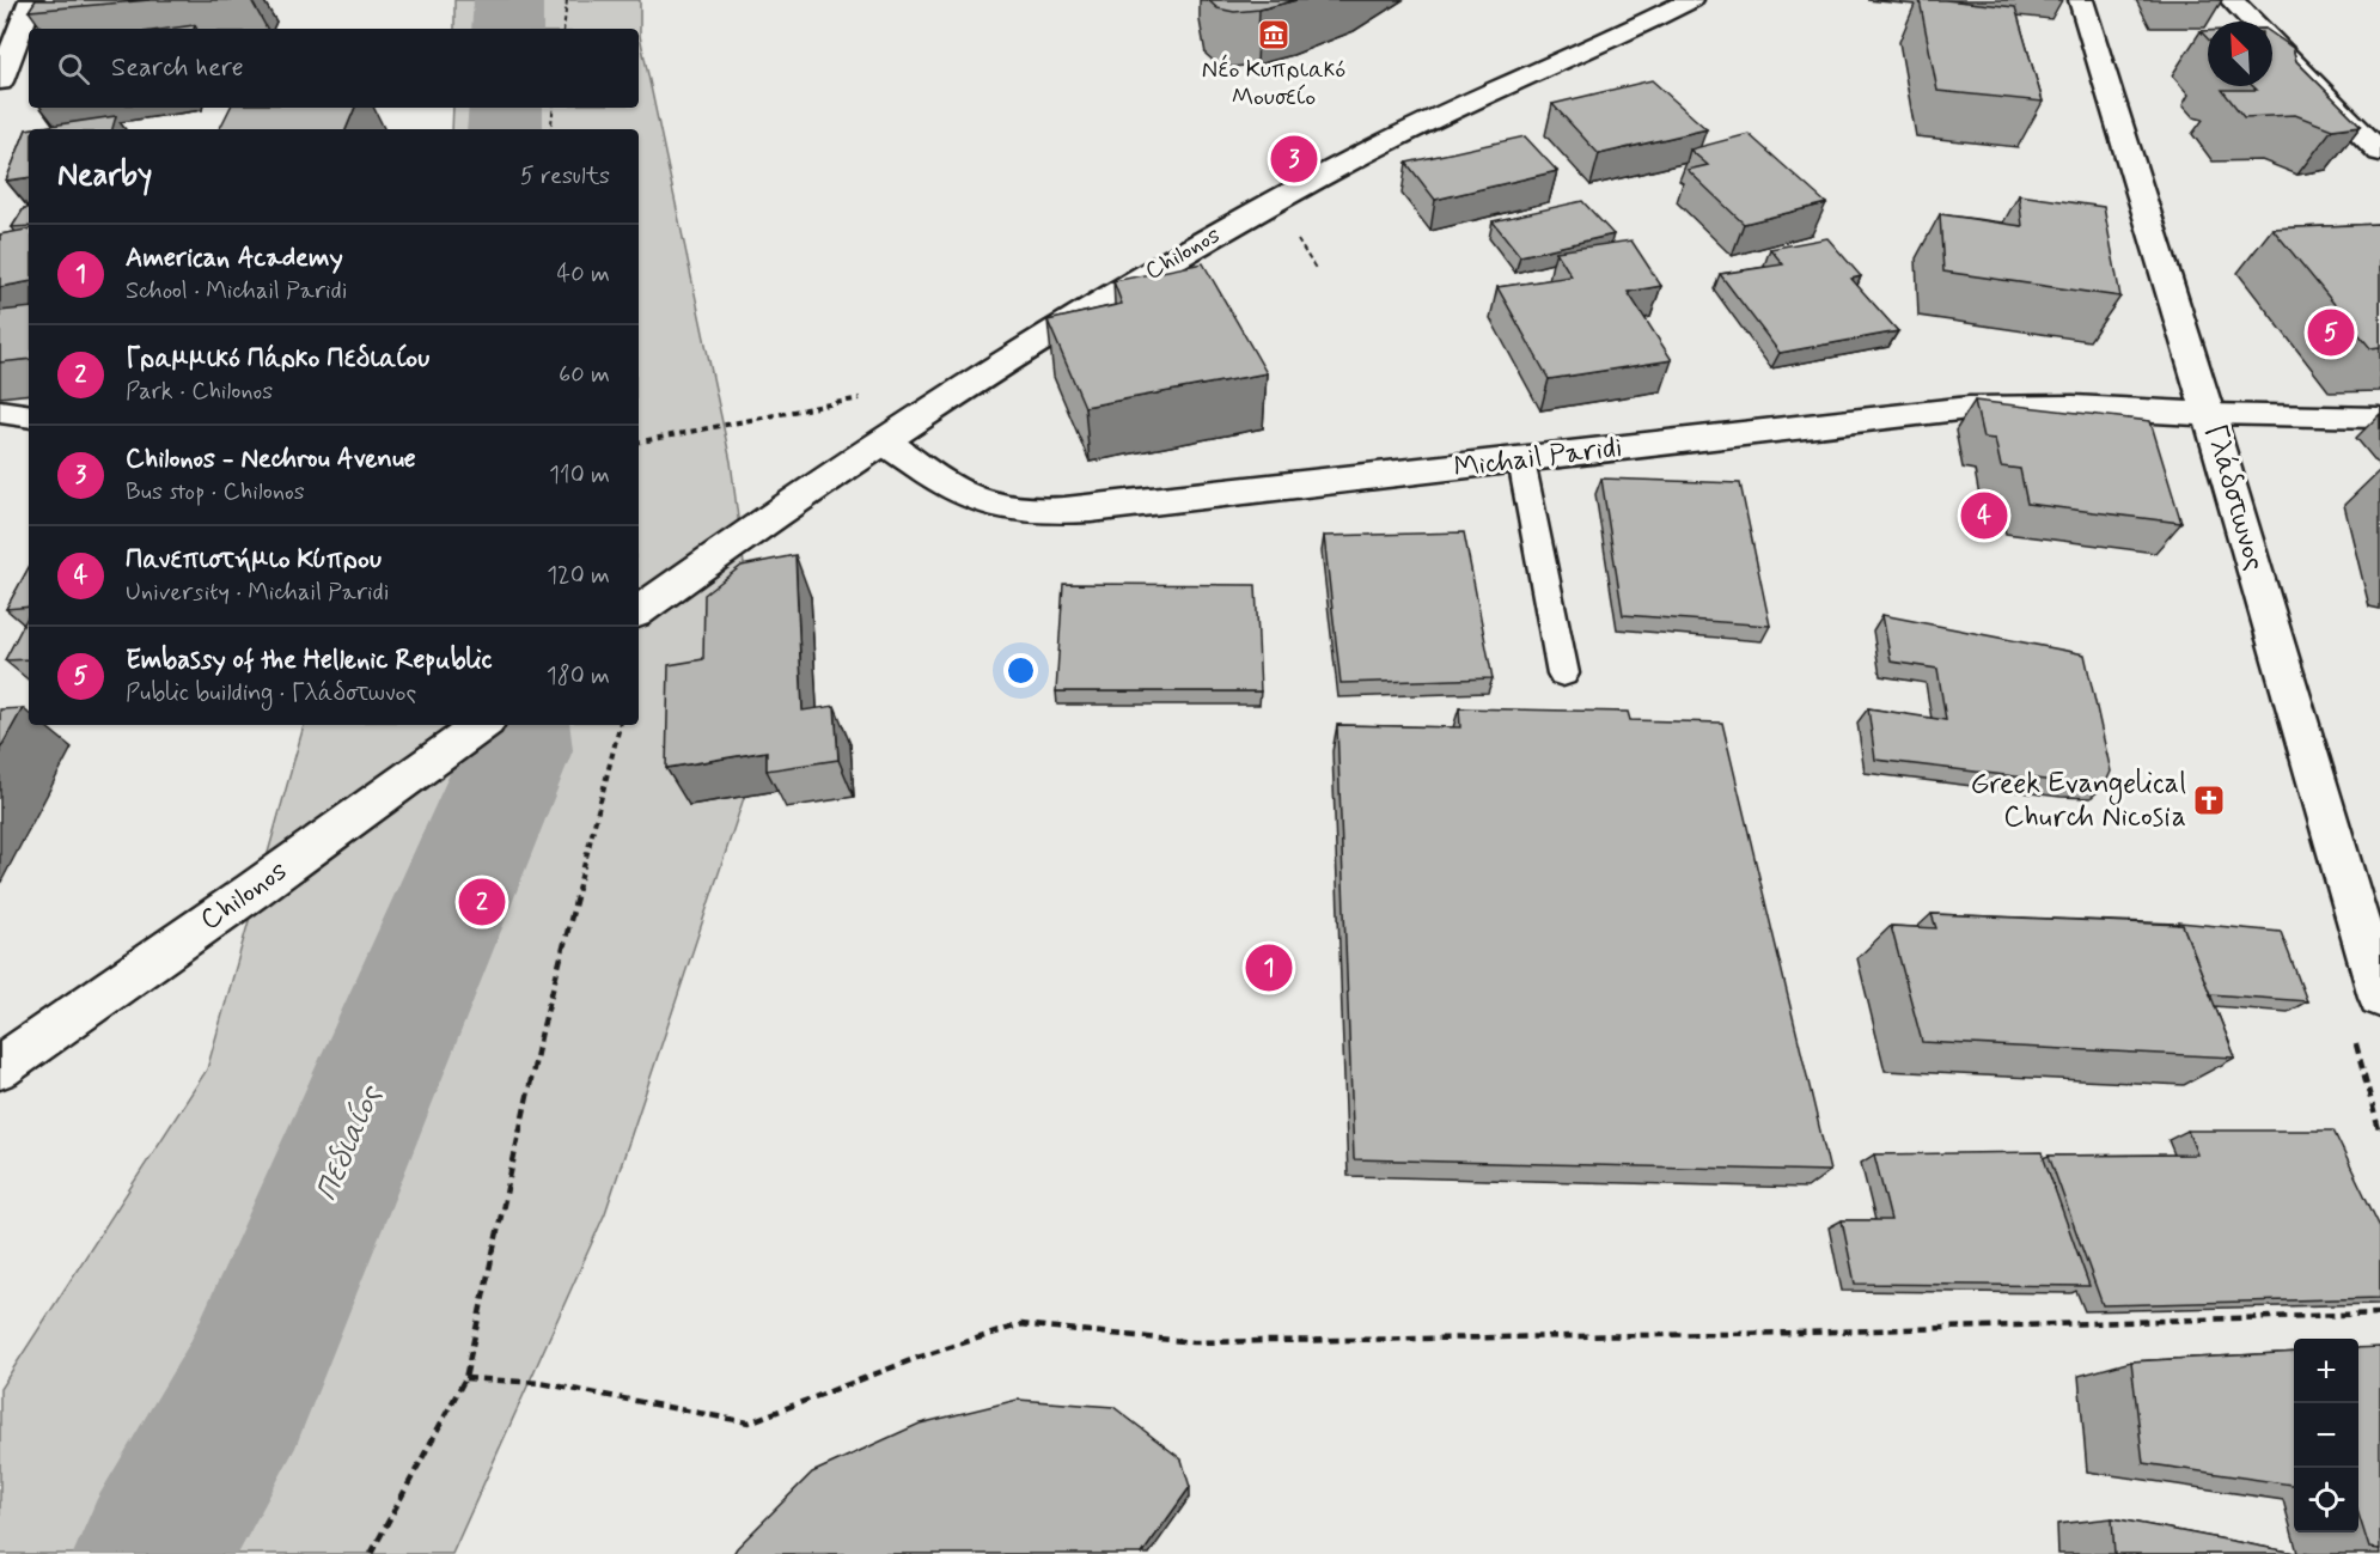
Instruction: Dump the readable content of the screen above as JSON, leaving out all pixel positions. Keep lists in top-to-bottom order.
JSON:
{
  "streets": {
    "street": ["Chilonos", "Michail Paridi", "Γλάδστωνος"]
  },
  "crossings": [
    ["Chilonos", "Michail Paridi"],
    ["Michail Paridi", "Γλάδστωνος"]
  ],
  "water": ["Πεδιαίος"],
  "places": {
    "museum": ["Νέο Κυπριακό Μουσείο"],
    "church": ["Greek Evangelical Church Nicosia"]
  },
  "north": "top left",
  "page": {
    "search": "Search here",
    "heading": ["Nearby", "5 results"],
    "pins": [
      "3",
      "5",
      "4",
      "2",
      "1"
    ],
    "list": [
      {
        "mark": "1",
        "name": "American Academy",
        "note": "School · Michail Paridi",
        "value": "40 m"
      },
      {
        "mark": "2",
        "name": "Γραμμικό Πάρκο Πεδιαίου",
        "note": "Park · Chilonos",
        "value": "60 m"
      },
      {
        "mark": "3",
        "name": "Chilonos - Nechrou Avenue",
        "note": "Bus stop · Chilonos",
        "value": "110 m"
      },
      {
        "mark": "4",
        "name": "Πανεπιστήμιο Κύπρου",
        "note": "University · Michail Paridi",
        "value": "120 m"
      },
      {
        "mark": "5",
        "name": "Embassy of the Hellenic Republic",
        "note": "Public building · Γλάδστωνος",
        "value": "180 m"
      }
    ],
    "map_buttons": ["+", "−"]
  }
}
